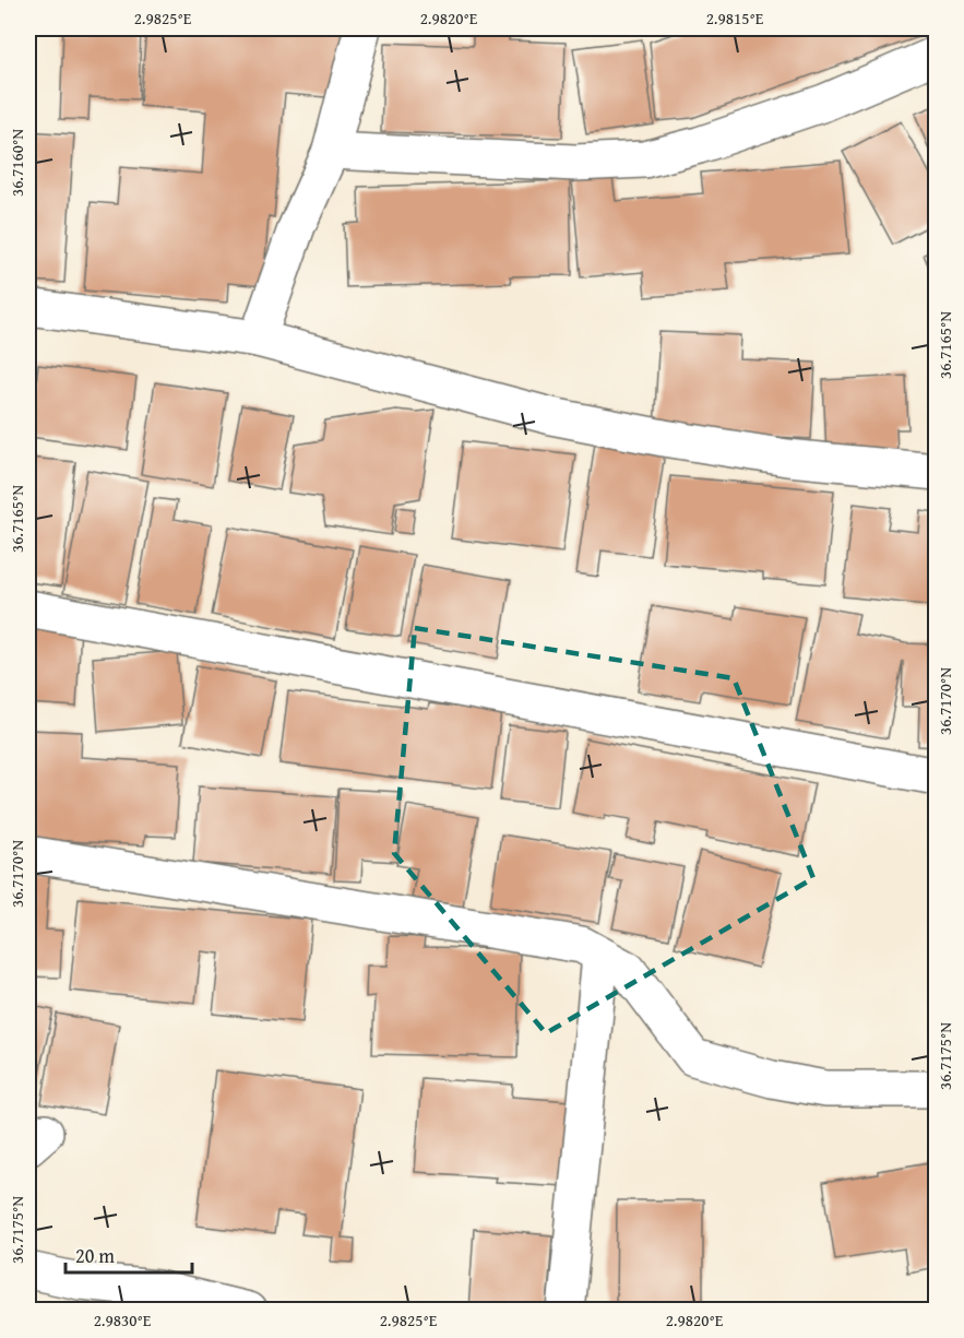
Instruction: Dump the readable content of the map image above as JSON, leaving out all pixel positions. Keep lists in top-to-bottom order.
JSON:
{
  "scale_bar": "20 m",
  "coordinates": [
    "2.9825°E",
    "2.9820°E",
    "2.9815°E",
    "36.7160°N",
    "36.7165°N",
    "36.7170°N",
    "36.7175°N",
    "2.9830°E"
  ]
}
